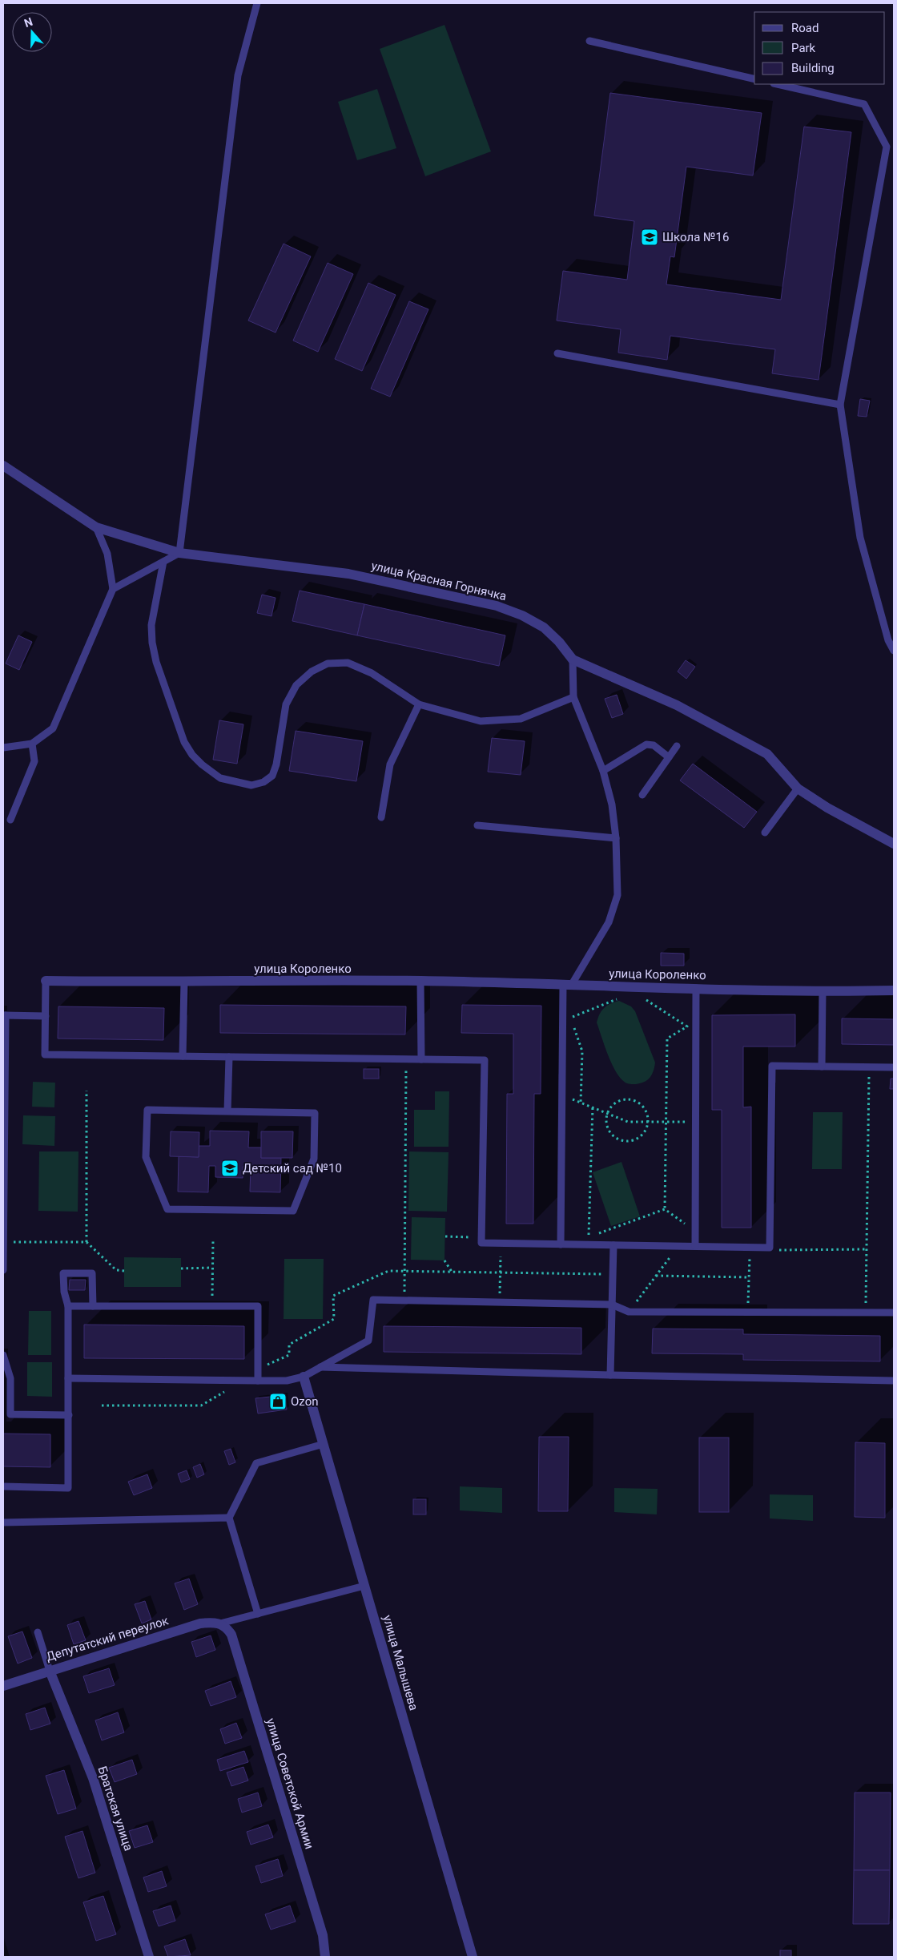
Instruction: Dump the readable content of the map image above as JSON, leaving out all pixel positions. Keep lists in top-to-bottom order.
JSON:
{
  "streets": {
    "street": [
      "улица Красная Горнячка",
      "улица Короленко",
      "Депутатский переулок",
      "улица Малышева",
      "улица Советской Армии",
      "Братская улица"
    ]
  },
  "crossings": [
    ["Депутатский переулок", "улица Советской Армии"],
    ["Депутатский переулок", "Братская улица"]
  ],
  "places": {
    "school or university": ["Школа №16", "Детский сад №10"],
    "shop": ["Ozon"]
  },
  "legend": ["Road", "Park", "Building"],
  "north": "top"
}
